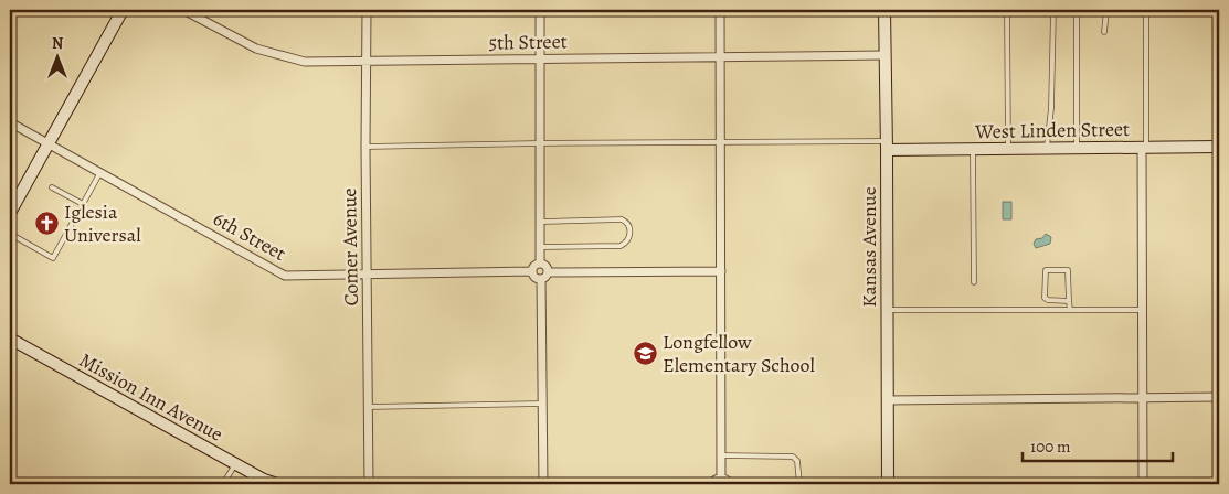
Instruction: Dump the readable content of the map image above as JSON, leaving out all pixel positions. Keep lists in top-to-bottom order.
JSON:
{
  "streets": {
    "street": [
      "5th Street",
      "West Linden Street",
      "6th Street",
      "Comer Avenue",
      "Kansas Avenue",
      "Mission Inn Avenue"
    ]
  },
  "crossings": [
    ["5th Street", "Comer Avenue"],
    ["5th Street", "Kansas Avenue"],
    ["West Linden Street", "Kansas Avenue"],
    ["6th Street", "Comer Avenue"]
  ],
  "places": {
    "church": ["Iglesia Universal"],
    "school or university": ["Longfellow Elementary School"]
  },
  "scale_bar": "100 m",
  "north": "top"
}
